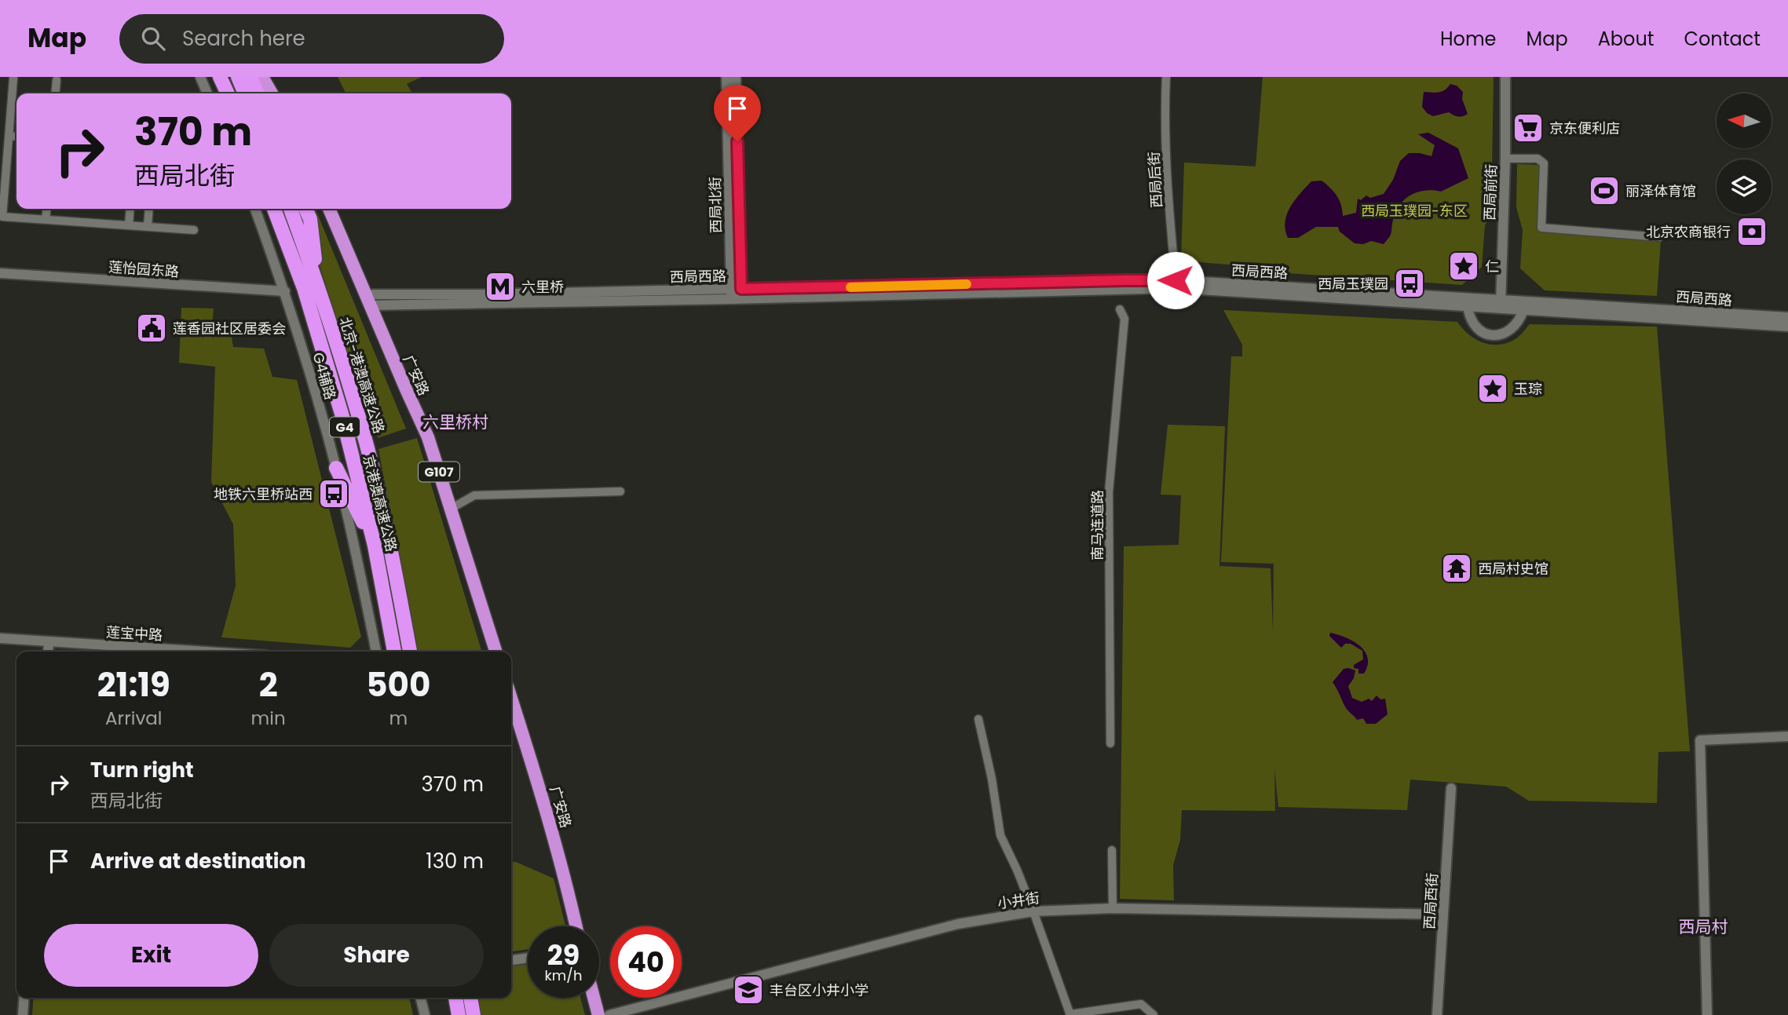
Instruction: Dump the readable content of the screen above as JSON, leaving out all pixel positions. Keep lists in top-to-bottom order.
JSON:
{
  "streets": {
    "highway": [
      "北京-港澳高速公路",
      "广安路",
      "G4",
      "G107",
      "京港澳高速公路"
    ],
    "street": [
      "西局后街",
      "西局前街",
      "西局北街",
      "莲怡园东路",
      "西局西路",
      "G4辅路",
      "南马连道路",
      "莲宝中路",
      "小井街",
      "西局西街"
    ]
  },
  "crossings": [
    ["西局后街", "西局西路"],
    ["西局前街", "西局西路"],
    ["西局北街", "西局西路"],
    ["莲怡园东路", "G4辅路"],
    ["西局西路", "广安路"],
    ["小井街", "西局西街"]
  ],
  "districts": ["六里桥村", "西局村"],
  "parks": ["西局玉璞园-东区"],
  "places": {
    "supermarket": ["京东便利店"],
    "sports": ["丽泽体育馆"],
    "bank": ["北京农商银行"],
    "place": ["仁", "玉琮"],
    "bus stop": ["西局玉璞园", "地铁六里桥站西"],
    "metro station": ["六里桥"],
    "public building": ["莲香园社区居委会"],
    "temple": ["西局村史馆"],
    "school or university": ["丰台区小井小学"]
  },
  "north": "left",
  "page": {
    "header": "Map",
    "search": "Search here",
    "nav": [
      "Home",
      "Map",
      "About",
      "Contact"
    ],
    "turn": ["370 m", "西局北街"],
    "eta": [
      "21:19",
      "Arrival",
      "2",
      "min",
      "500",
      "m"
    ],
    "list": [
      {
        "name": "Turn right",
        "note": "西局北街",
        "value": "370 m"
      },
      {
        "name": "Arrive at destination",
        "value": "130 m"
      }
    ],
    "buttons": ["Exit", "Share"],
    "speed": "29 km/h",
    "limit": "40"
  }
}
